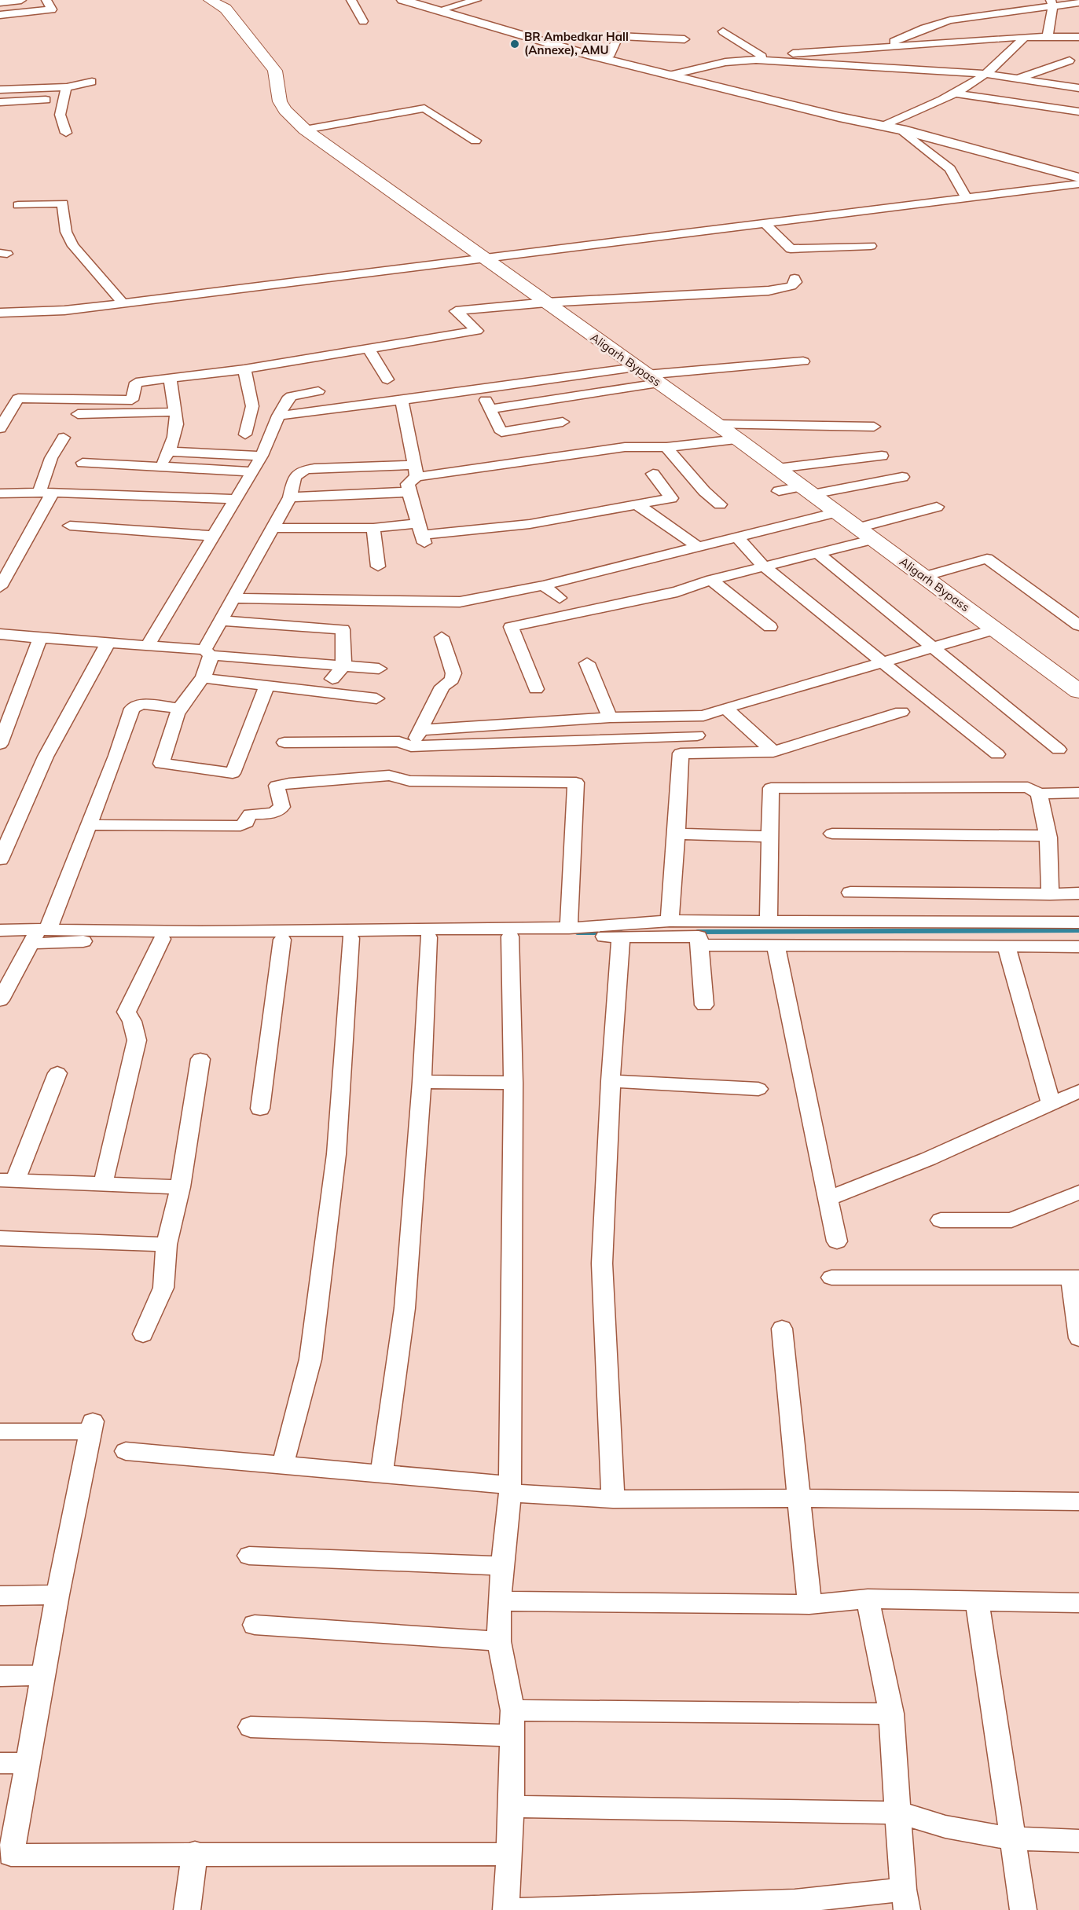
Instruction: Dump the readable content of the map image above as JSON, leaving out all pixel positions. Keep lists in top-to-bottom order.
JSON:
{
  "streets": {
    "main road": ["Aligarh Bypass"]
  },
  "places": ["BR Ambedkar Hall (Annexe), AMU"]
}
